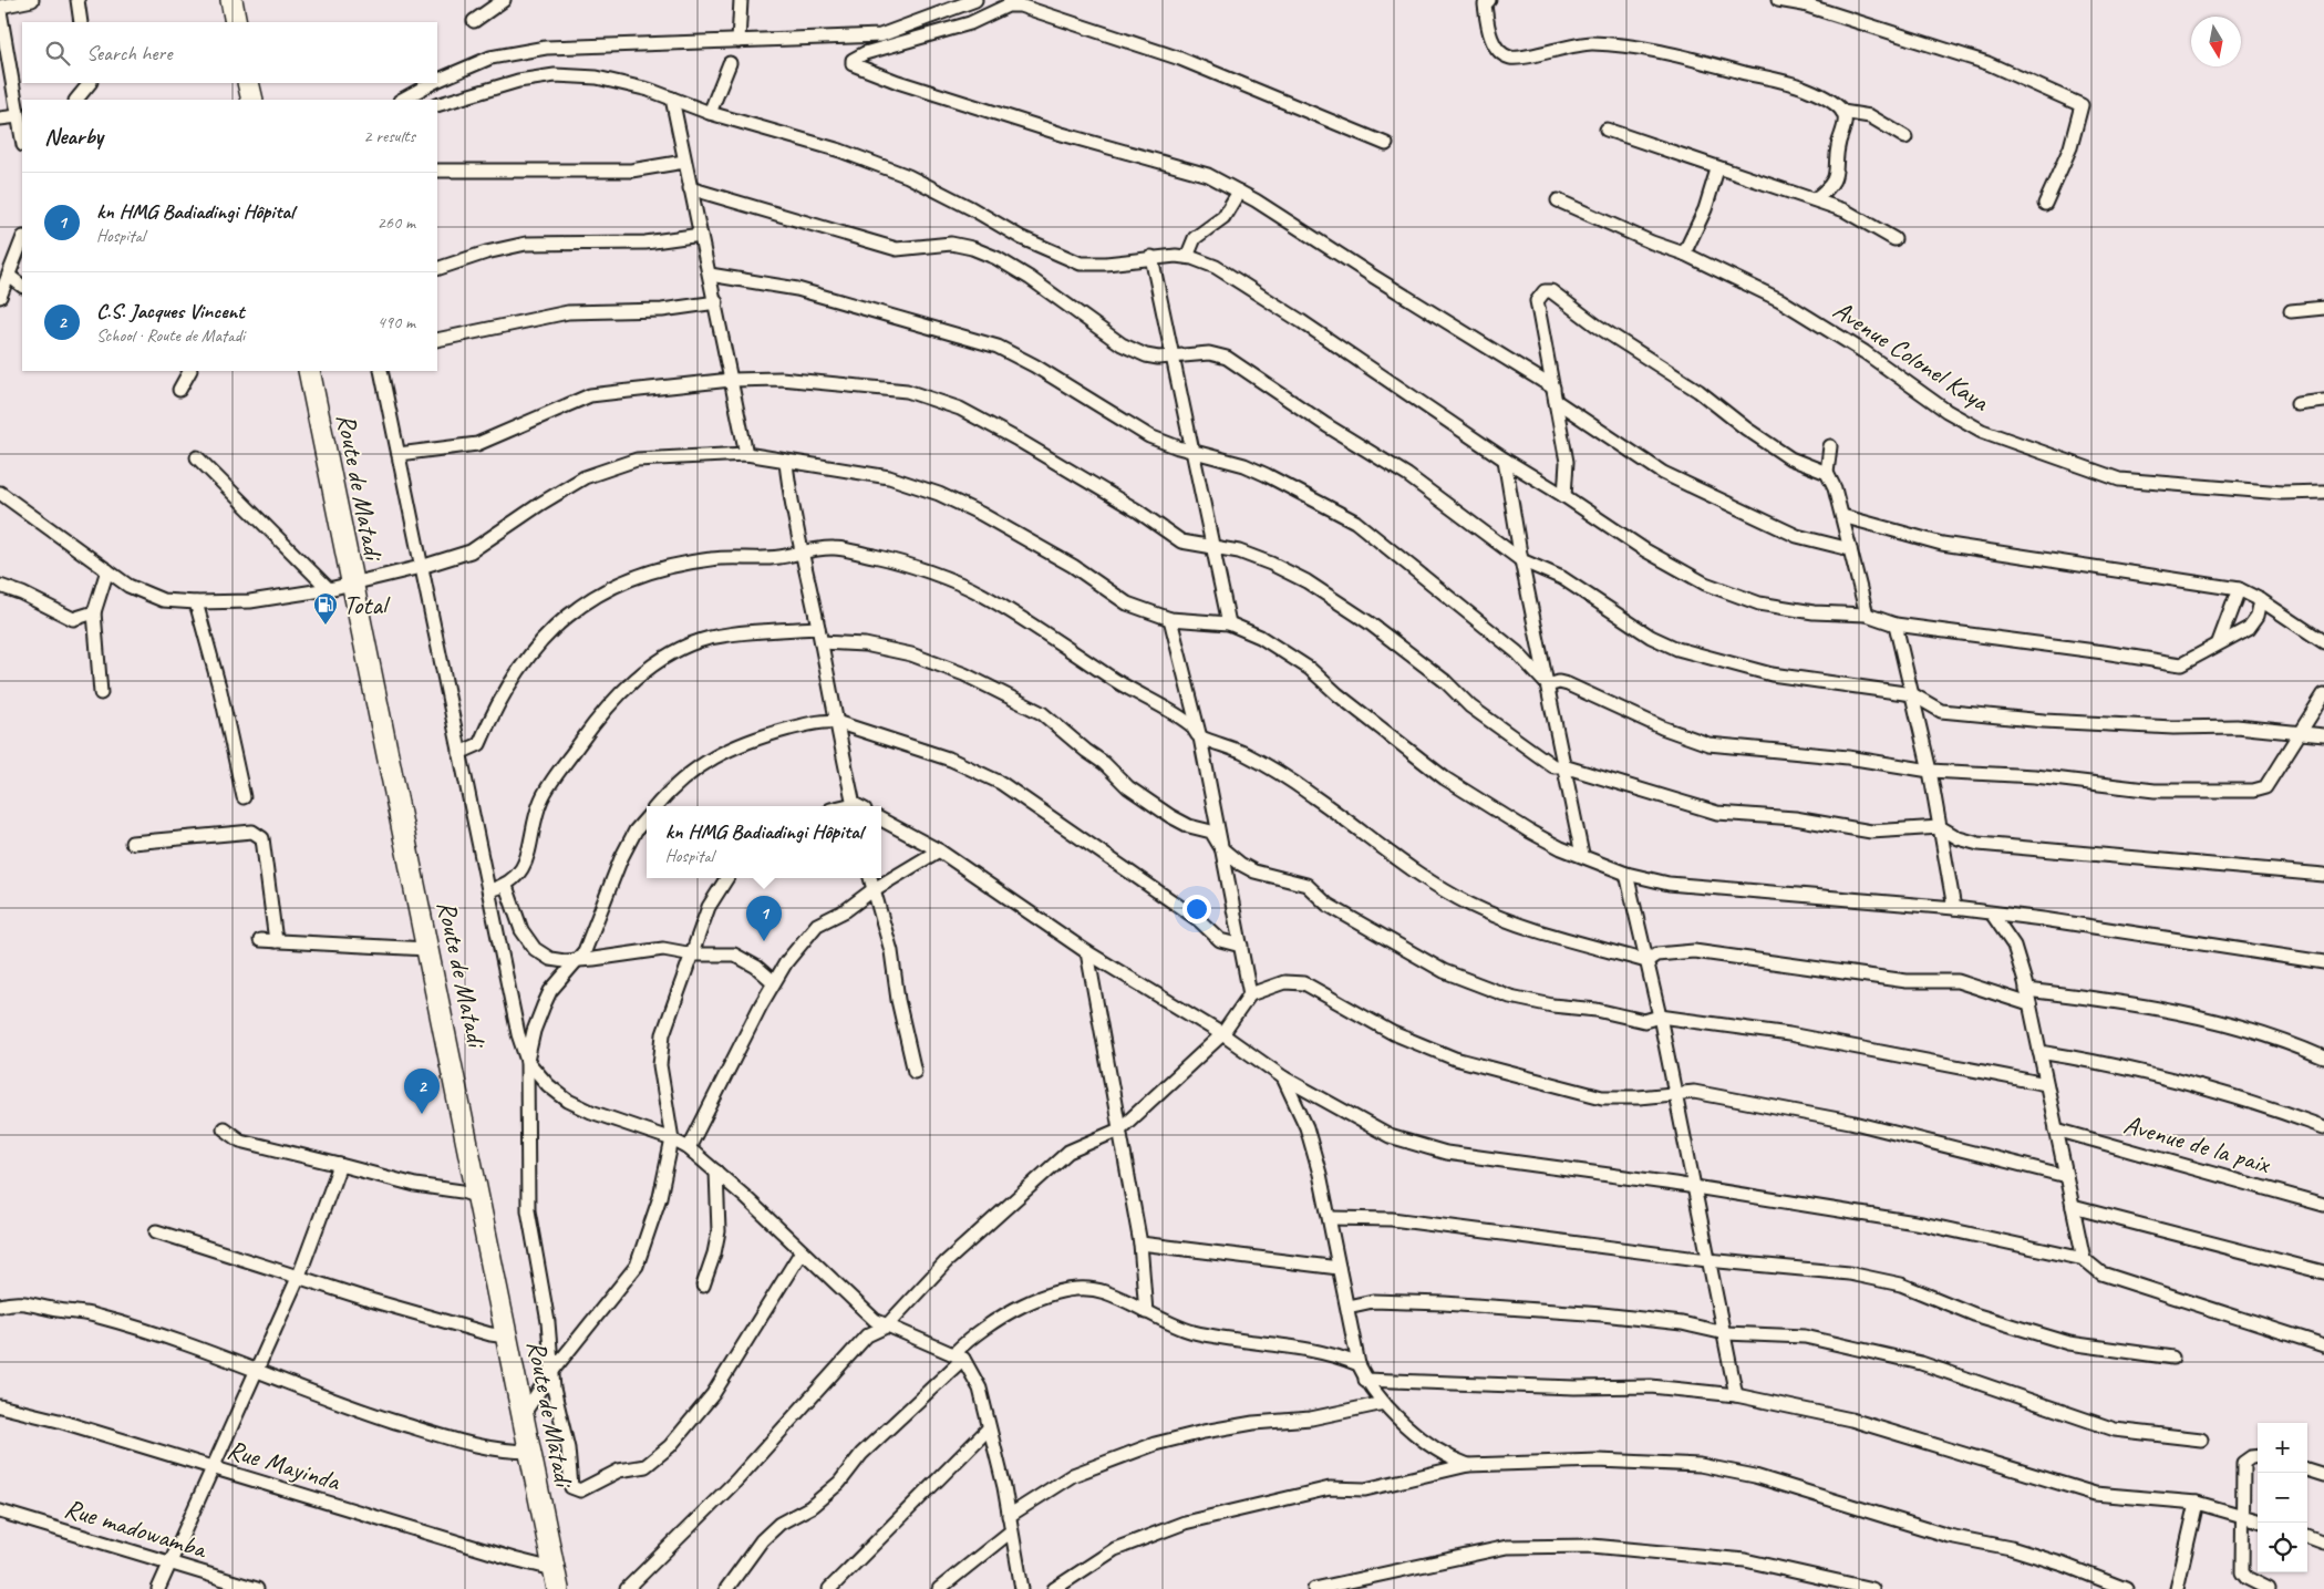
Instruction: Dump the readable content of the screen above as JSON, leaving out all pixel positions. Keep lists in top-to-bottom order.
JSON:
{
  "streets": {
    "highway": ["Route de Matadi"],
    "street": [
      "Avenue Colonel Kaya",
      "Avenue de la paix",
      "Rue Mayinda",
      "Rue madowamba"
    ]
  },
  "crossings": [
    ["Route de Matadi", "Rue Mayinda"]
  ],
  "places": {
    "fuel station": ["Total"]
  },
  "north": "bottom",
  "page": {
    "search": "Search here",
    "heading": ["Nearby", "2 results"],
    "list": [
      {
        "mark": "1",
        "name": "kn HMG Badiadingi Hôpital",
        "note": "Hospital",
        "value": "260 m"
      },
      {
        "mark": "2",
        "name": "C.S. Jacques Vincent",
        "note": "School · Route de Matadi",
        "value": "490 m"
      }
    ],
    "popup": ["kn HMG Badiadingi Hôpital", "Hospital"],
    "pins": ["1", "2"],
    "map_buttons": ["+", "−"]
  }
}
